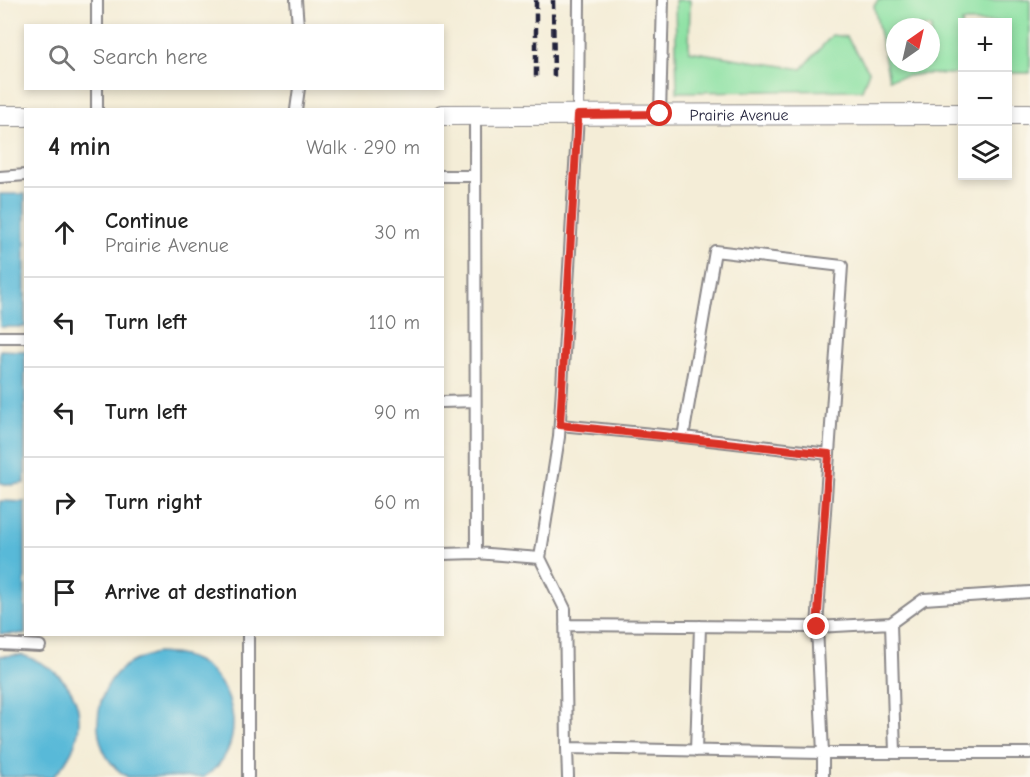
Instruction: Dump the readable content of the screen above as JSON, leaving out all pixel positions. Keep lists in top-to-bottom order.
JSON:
{
  "streets": {
    "street": ["Prairie Avenue"]
  },
  "north": "top right",
  "page": {
    "map_buttons": ["+", "−"],
    "search": "Search here",
    "heading": ["4 min", "Walk · 290 m"],
    "list": [
      ["Continue", "Prairie Avenue", "30 m"],
      ["Turn left", "110 m"],
      ["Turn left", "90 m"],
      ["Turn right", "60 m"],
      "Arrive at destination"
    ]
  }
}
